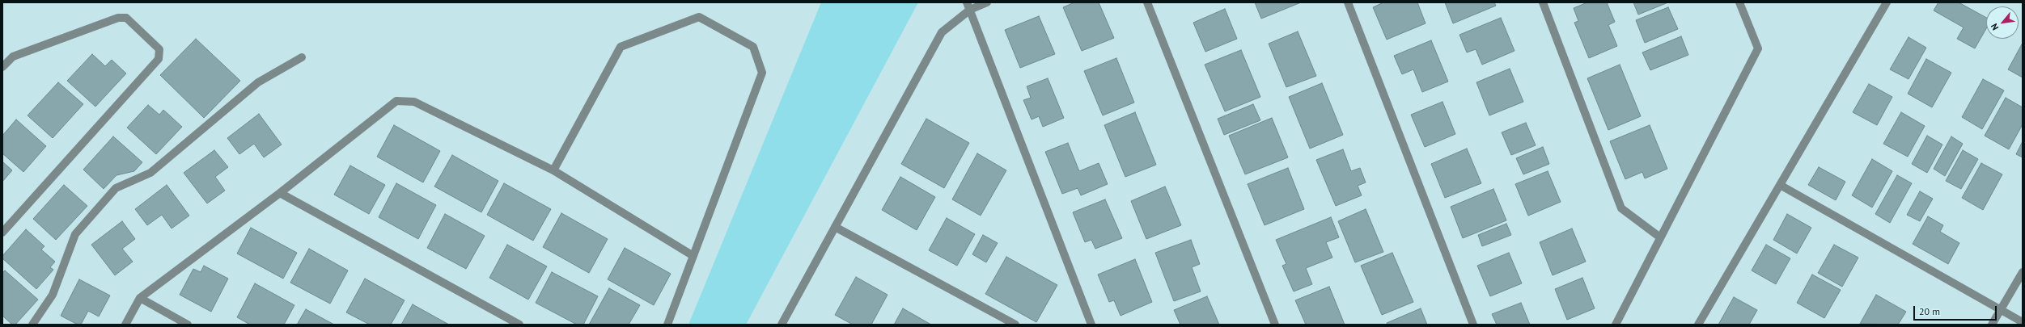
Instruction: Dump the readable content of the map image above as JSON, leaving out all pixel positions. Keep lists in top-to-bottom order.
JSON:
{
  "scale_bar": "20 m",
  "north": "bottom left"
}
